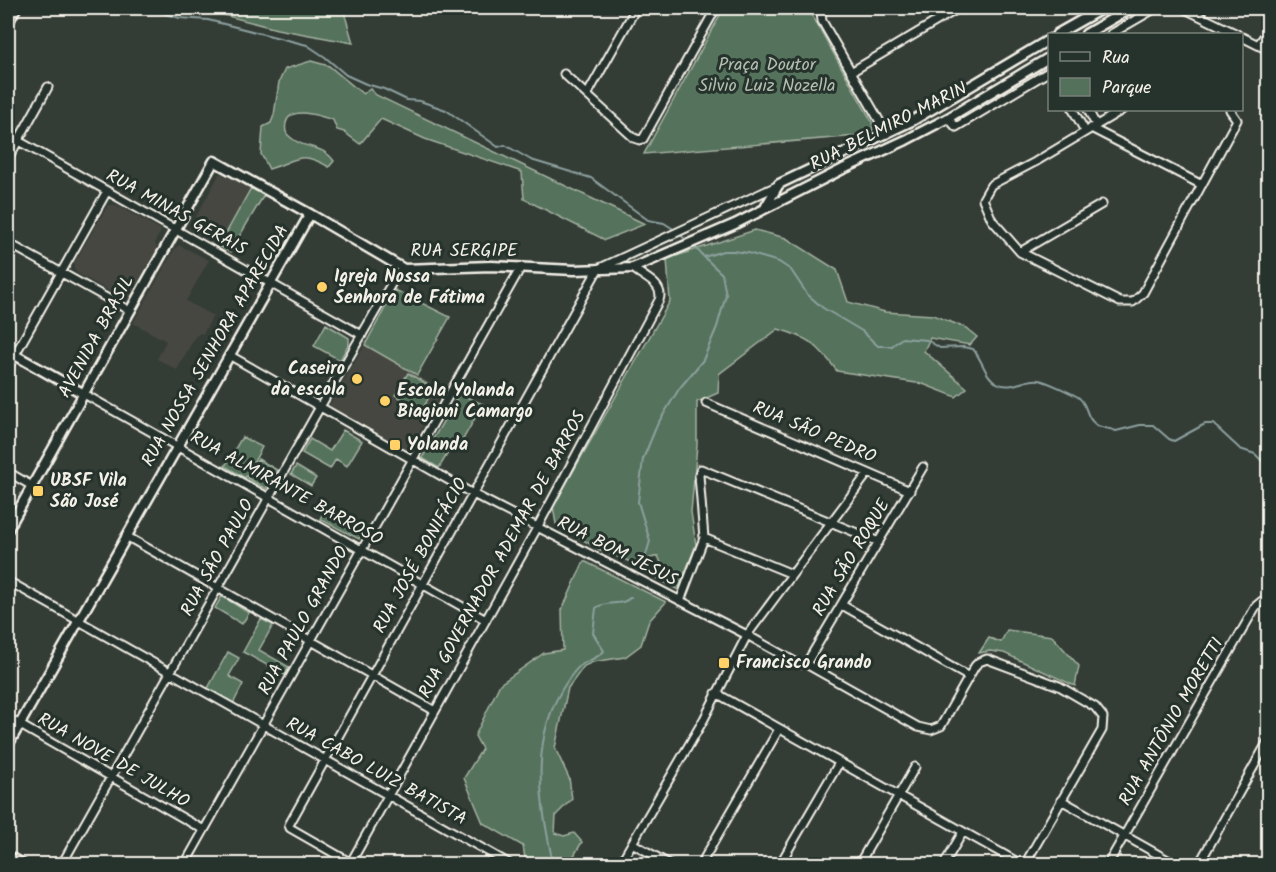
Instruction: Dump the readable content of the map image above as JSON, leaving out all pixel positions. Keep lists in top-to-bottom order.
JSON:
{
  "streets": {
    "street": [
      "RUA BELMIRO MARIN",
      "RUA MINAS GERAIS",
      "RUA SERGIPE",
      "AVENIDA BRASIL",
      "RUA NOSSA SENHORA APARECIDA",
      "RUA SÃO PEDRO",
      "RUA ALMIRANTE BARROSO",
      "RUA BOM JESUS",
      "RUA GOVERNADOR ADEMAR DE BARROS",
      "RUA JOSÉ BONIFÁCIO",
      "RUA SÃO PAULO",
      "RUA SÃO ROQUE",
      "RUA PAULO GRANDO",
      "RUA ANTÔNIO MORETTI",
      "RUA NOVE DE JULHO",
      "RUA CABO LUIZ BATISTA"
    ]
  },
  "crossings": [
    ["RUA BELMIRO MARIN", "RUA SERGIPE"],
    ["RUA BELMIRO MARIN", "RUA GOVERNADOR ADEMAR DE BARROS"],
    ["RUA BELMIRO MARIN", "RUA JOSÉ BONIFÁCIO"],
    ["RUA MINAS GERAIS", "AVENIDA BRASIL"],
    ["RUA MINAS GERAIS", "RUA NOSSA SENHORA APARECIDA"],
    ["RUA MINAS GERAIS", "RUA SÃO PAULO"],
    ["RUA SERGIPE", "AVENIDA BRASIL"],
    ["RUA SERGIPE", "RUA NOSSA SENHORA APARECIDA"],
    ["RUA SERGIPE", "RUA GOVERNADOR ADEMAR DE BARROS"],
    ["RUA SERGIPE", "RUA JOSÉ BONIFÁCIO"],
    ["RUA SERGIPE", "RUA SÃO PAULO"],
    ["RUA SERGIPE", "RUA PAULO GRANDO"],
    ["AVENIDA BRASIL", "RUA ALMIRANTE BARROSO"],
    ["RUA NOSSA SENHORA APARECIDA", "RUA ALMIRANTE BARROSO"],
    ["RUA NOSSA SENHORA APARECIDA", "RUA BOM JESUS"],
    ["RUA NOSSA SENHORA APARECIDA", "RUA NOVE DE JULHO"],
    ["RUA NOSSA SENHORA APARECIDA", "RUA CABO LUIZ BATISTA"],
    ["RUA SÃO PEDRO", "RUA SÃO ROQUE"],
    ["RUA ALMIRANTE BARROSO", "RUA GOVERNADOR ADEMAR DE BARROS"],
    ["RUA ALMIRANTE BARROSO", "RUA JOSÉ BONIFÁCIO"],
    ["RUA ALMIRANTE BARROSO", "RUA SÃO PAULO"],
    ["RUA ALMIRANTE BARROSO", "RUA PAULO GRANDO"],
    ["RUA BOM JESUS", "RUA GOVERNADOR ADEMAR DE BARROS"],
    ["RUA BOM JESUS", "RUA JOSÉ BONIFÁCIO"],
    ["RUA BOM JESUS", "RUA SÃO PAULO"],
    ["RUA BOM JESUS", "RUA SÃO ROQUE"],
    ["RUA BOM JESUS", "RUA PAULO GRANDO"],
    ["RUA GOVERNADOR ADEMAR DE BARROS", "RUA JOSÉ BONIFÁCIO"],
    ["RUA GOVERNADOR ADEMAR DE BARROS", "RUA CABO LUIZ BATISTA"],
    ["RUA JOSÉ BONIFÁCIO", "RUA CABO LUIZ BATISTA"],
    ["RUA SÃO PAULO", "RUA NOVE DE JULHO"],
    ["RUA SÃO PAULO", "RUA CABO LUIZ BATISTA"],
    ["RUA PAULO GRANDO", "RUA NOVE DE JULHO"],
    ["RUA PAULO GRANDO", "RUA CABO LUIZ BATISTA"]
  ],
  "parks": ["Praça Doutor Silvio Luiz Nozella"],
  "places": {
    "other": ["Igreja Nossa Senhora de Fátima", "Caseiro da escola", "Escola Yolanda Biagioni Camargo"],
    "transit": ["Yolanda", "UBSF Vila São José", "Francisco Grando"]
  },
  "legend": ["Rua", "Parque"]
}
